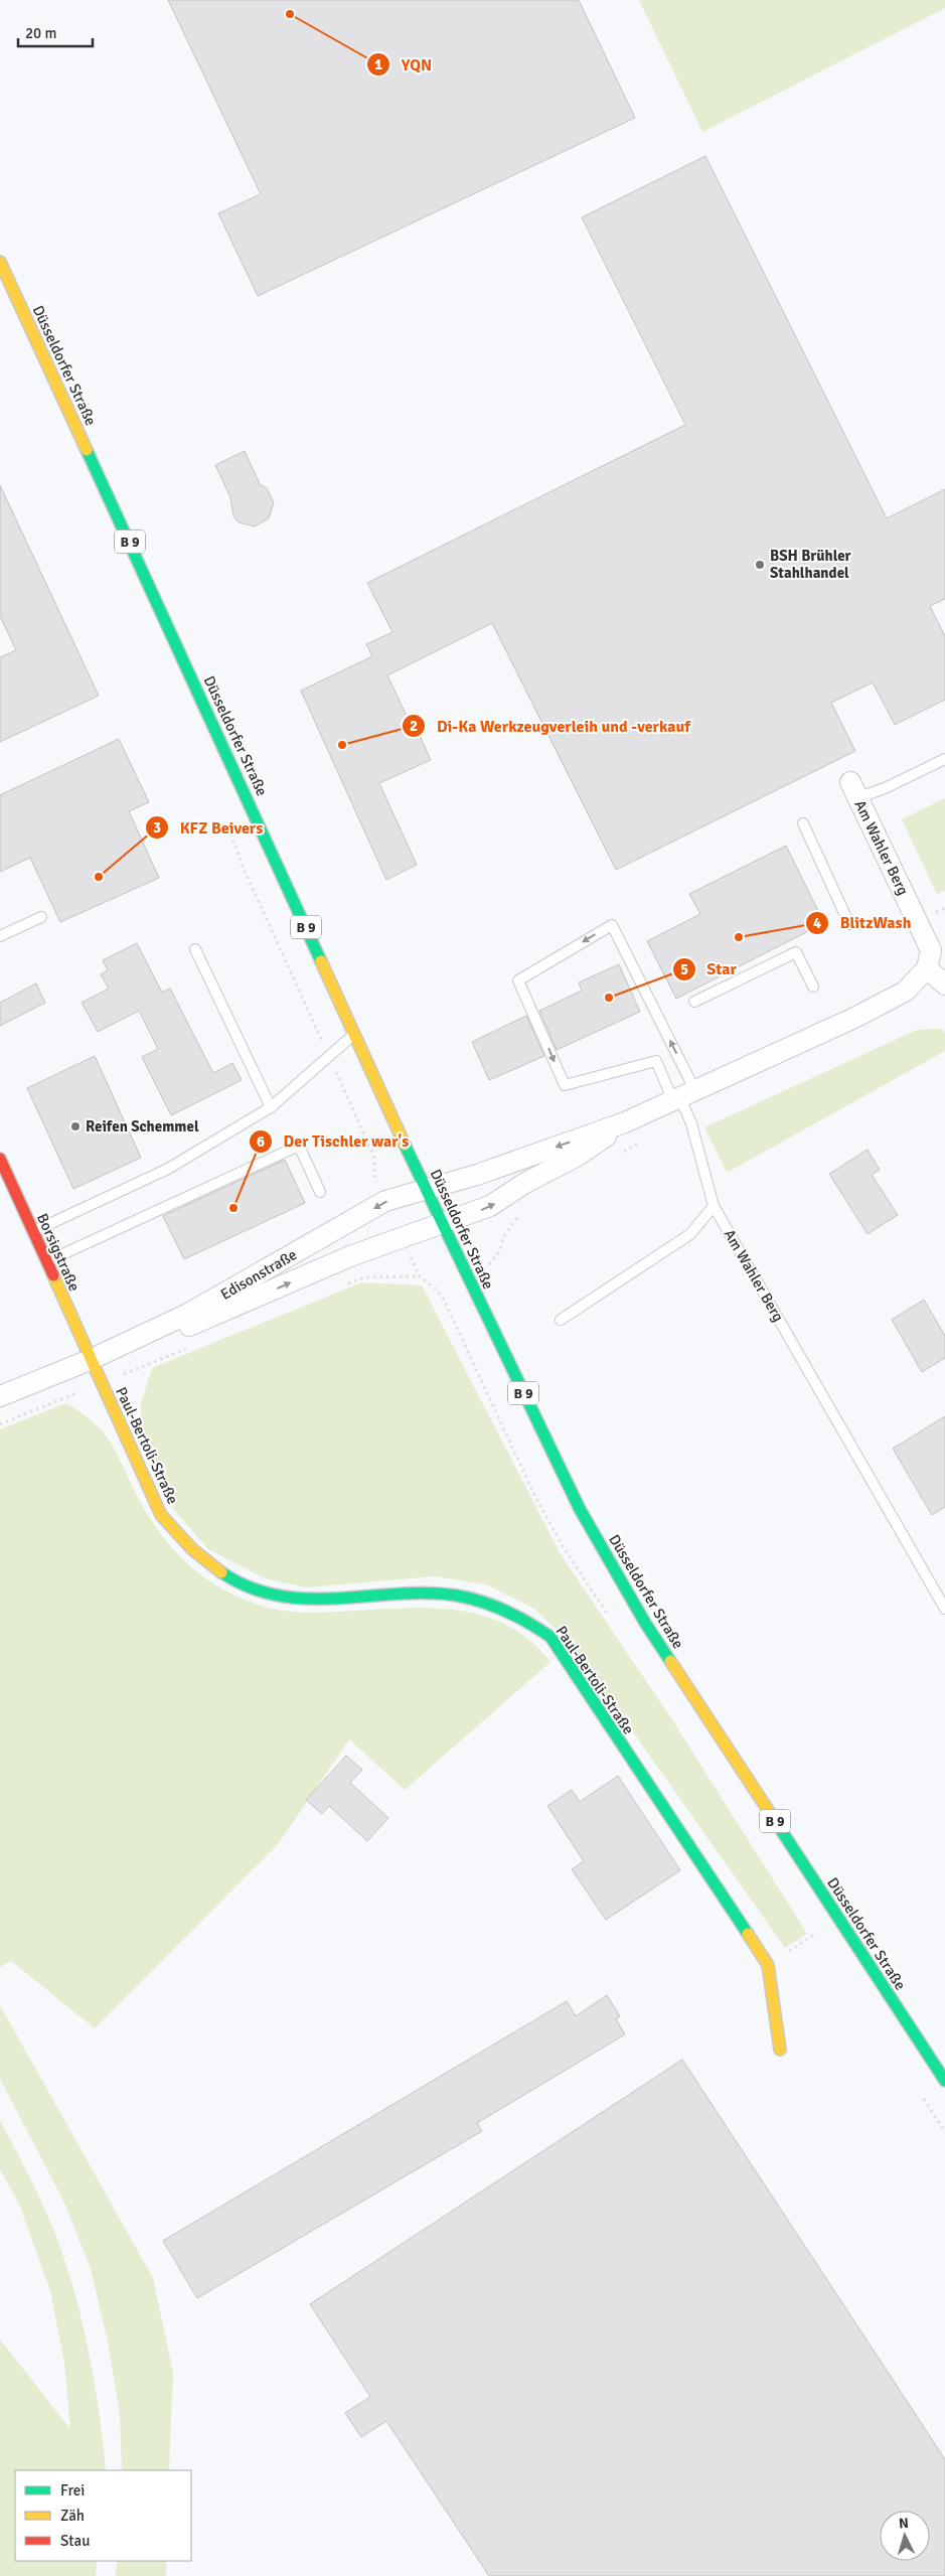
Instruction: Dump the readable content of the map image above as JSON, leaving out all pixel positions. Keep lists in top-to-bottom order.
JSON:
{
  "streets": {
    "main road": [
      "Düsseldorfer Straße",
      "B 9",
      "Borsigstraße",
      "Paul-Bertoli-Straße"
    ],
    "street": ["Am Wahler Berg", "Edisonstraße"]
  },
  "crossings": [
    ["Düsseldorfer Straße", "Edisonstraße"],
    ["Borsigstraße", "Edisonstraße"],
    ["Borsigstraße", "Paul-Bertoli-Straße"],
    ["Edisonstraße", "Paul-Bertoli-Straße"]
  ],
  "places": [
    "YQN",
    "BSH Brühler Stahlhandel",
    "Di-Ka Werkzeugverleih und -verkauf",
    "KFZ Beivers",
    "BlitzWash",
    "Star",
    "Reifen Schemmel",
    "Der Tischler war's"
  ],
  "legend": ["Frei", "Zäh", "Stau"],
  "scale_bar": "20 m",
  "north": "top"
}
